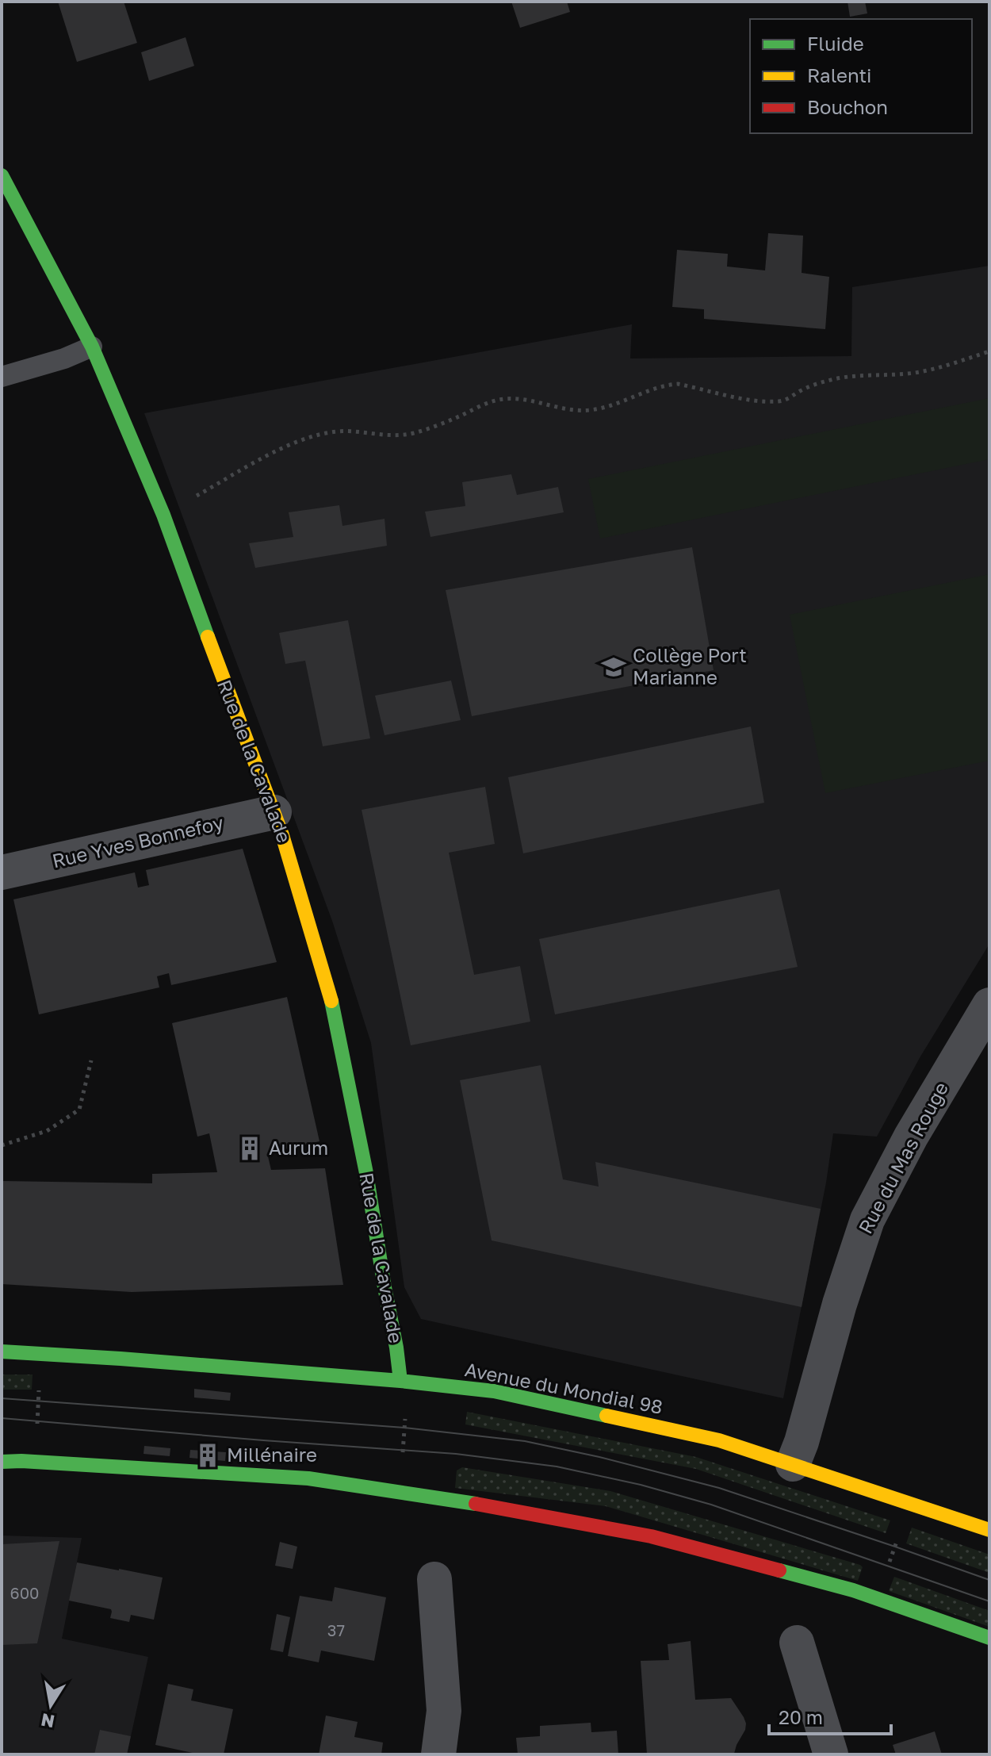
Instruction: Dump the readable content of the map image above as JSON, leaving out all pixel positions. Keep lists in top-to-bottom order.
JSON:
{
  "streets": {
    "main road": ["Rue de la Cavalade", "Avenue du Mondial 98"],
    "street": ["Rue Yves Bonnefoy", "Rue du Mas Rouge"]
  },
  "crossings": [
    ["Rue de la Cavalade", "Rue Yves Bonnefoy"],
    ["Rue de la Cavalade", "Avenue du Mondial 98"],
    ["Rue du Mas Rouge", "Avenue du Mondial 98"]
  ],
  "places": {
    "school or university": ["Collège Port Marianne"],
    "building": ["Aurum", "Millénaire"]
  },
  "house_numbers": ["600", "37"],
  "legend": ["Fluide", "Ralenti", "Bouchon"],
  "scale_bar": "20 m",
  "north": "bottom"
}
